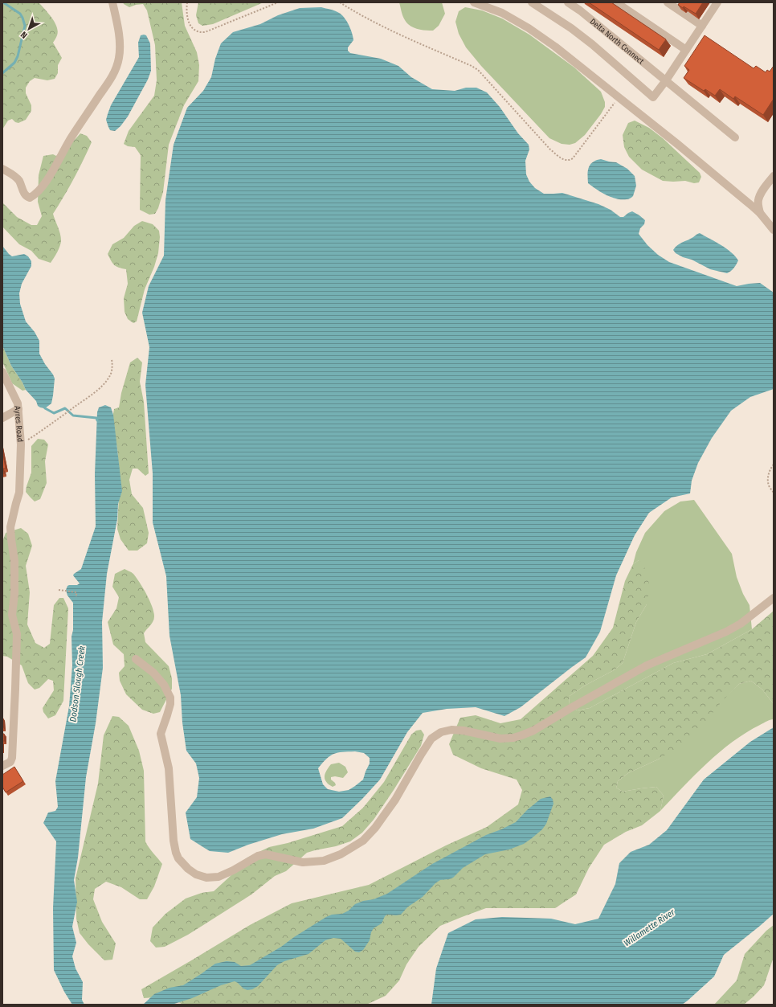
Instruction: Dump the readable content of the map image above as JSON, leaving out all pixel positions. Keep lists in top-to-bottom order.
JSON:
{
  "streets": {
    "street": ["Delta North Connect", "Ayres Road"]
  },
  "water": ["Dodson Slough Creek", "Willamette River"],
  "north": "bottom left"
}
